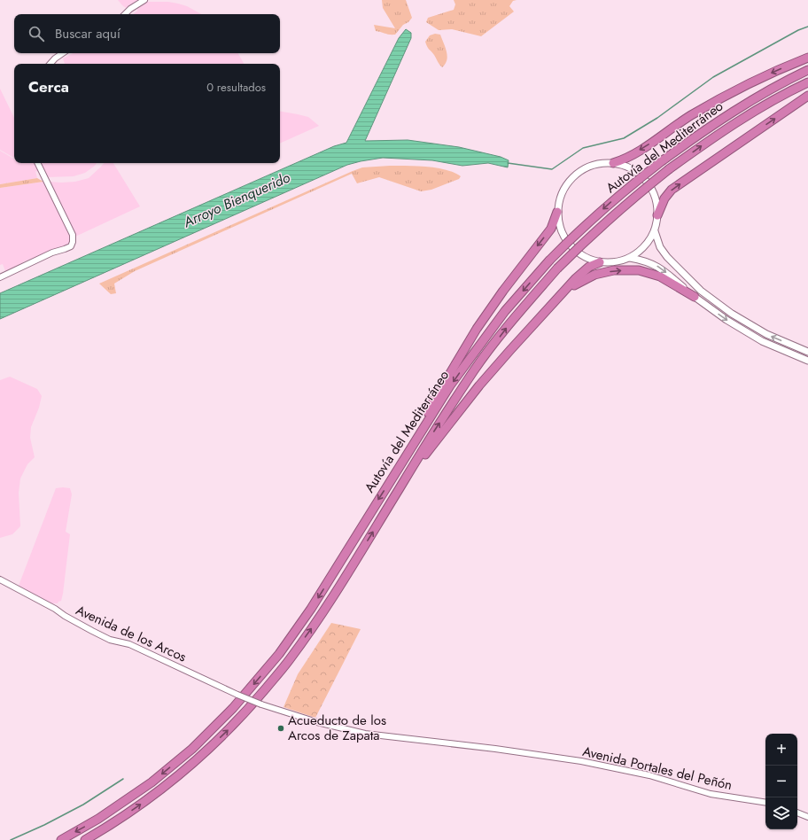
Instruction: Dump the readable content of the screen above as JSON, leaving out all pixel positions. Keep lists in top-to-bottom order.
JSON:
{
  "streets": {
    "highway": ["Autovía del Mediterráneo"],
    "street": ["Avenida de los Arcos", "Avenida Portales del Peñón"]
  },
  "crossings": [
    ["Avenida de los Arcos", "Avenida Portales del Peñón"]
  ],
  "water": ["Arroyo Bienquerido"],
  "places": ["Acueducto de los Arcos de Zapata"],
  "page": {
    "search": "Buscar aquí",
    "heading": ["Cerca", "0 resultados"],
    "map_buttons": ["+", "−"]
  }
}
